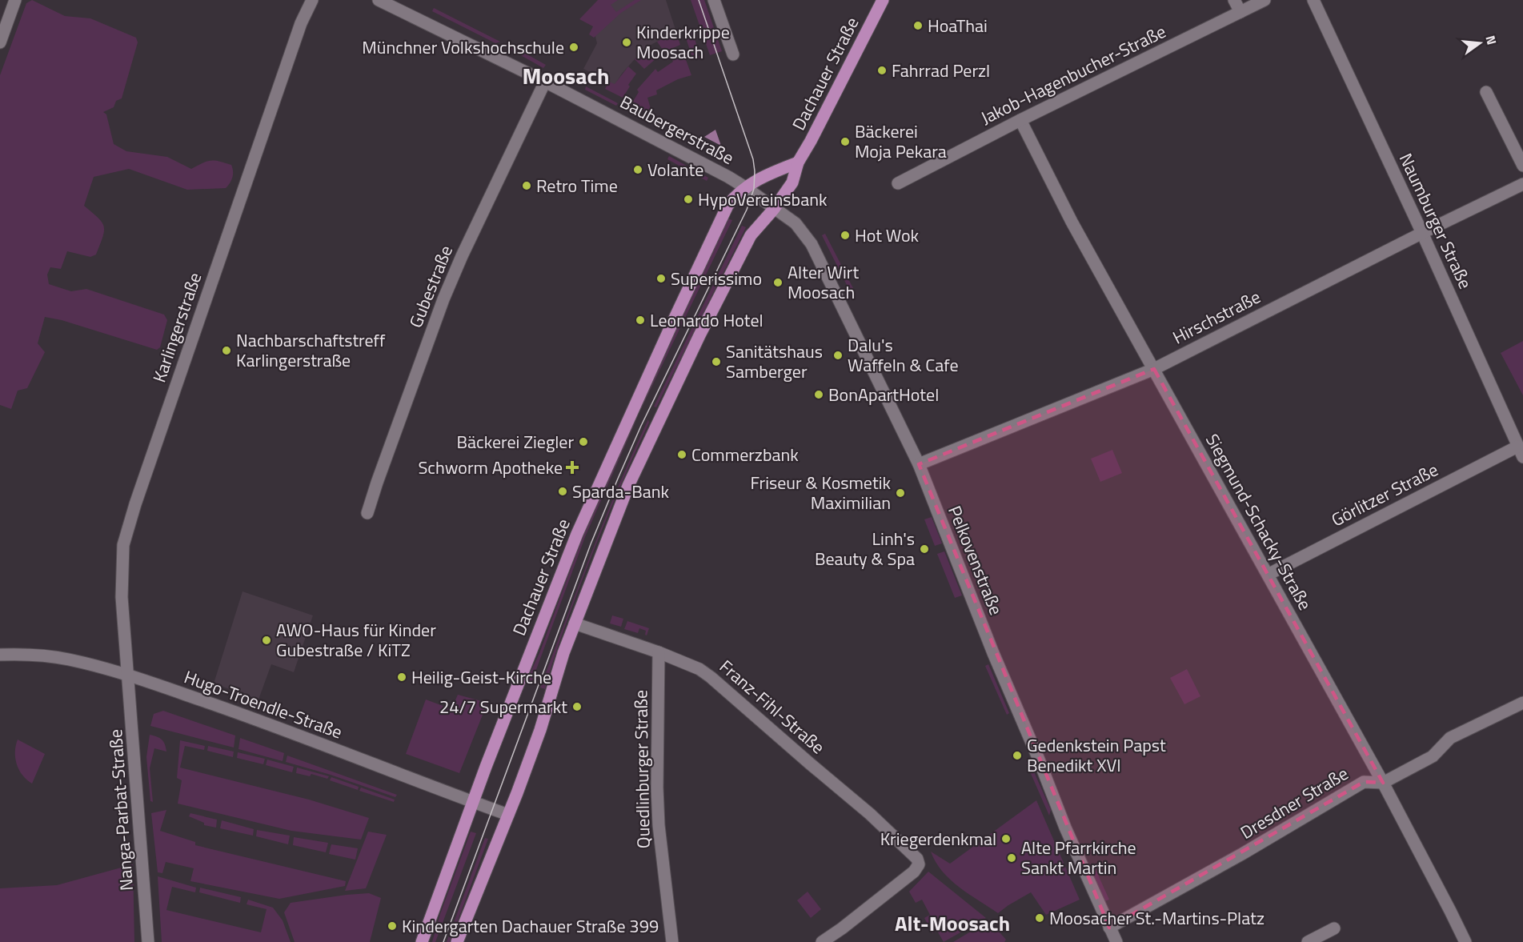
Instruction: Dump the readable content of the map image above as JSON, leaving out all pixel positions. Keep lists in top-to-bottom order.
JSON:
{
  "streets": {
    "main road": ["Dachauer Straße"],
    "street": [
      "Jakob-Hagenbucher-Straße",
      "Baubergerstraße",
      "Naumburger Straße",
      "Gubestraße",
      "Hirschstraße",
      "Karlingerstraße",
      "Görlitzer Straße",
      "Siegmund-Schacky-Straße",
      "Pelkovenstraße",
      "Hugo-Troendle-Straße",
      "Franz-Fihl-Straße",
      "Quedlinburger Straße",
      "Dresdner Straße",
      "Nanga-Parbat-Straße"
    ]
  },
  "crossings": [
    ["Dachauer Straße", "Baubergerstraße"],
    ["Dachauer Straße", "Pelkovenstraße"],
    ["Dachauer Straße", "Hugo-Troendle-Straße"],
    ["Dachauer Straße", "Franz-Fihl-Straße"],
    ["Jakob-Hagenbucher-Straße", "Siegmund-Schacky-Straße"],
    ["Baubergerstraße", "Gubestraße"],
    ["Baubergerstraße", "Pelkovenstraße"],
    ["Naumburger Straße", "Hirschstraße"],
    ["Naumburger Straße", "Görlitzer Straße"],
    ["Hirschstraße", "Siegmund-Schacky-Straße"],
    ["Hirschstraße", "Pelkovenstraße"],
    ["Karlingerstraße", "Hugo-Troendle-Straße"],
    ["Karlingerstraße", "Nanga-Parbat-Straße"],
    ["Görlitzer Straße", "Siegmund-Schacky-Straße"],
    ["Siegmund-Schacky-Straße", "Dresdner Straße"],
    ["Pelkovenstraße", "Dresdner Straße"],
    ["Hugo-Troendle-Straße", "Nanga-Parbat-Straße"],
    ["Franz-Fihl-Straße", "Quedlinburger Straße"]
  ],
  "districts": ["Moosach", "Alt-Moosach"],
  "places": {
    "other": [
      "HoaThai",
      "Kinderkrippe Moosach",
      "Münchner Volkshochschule",
      "Fahrrad Perzl",
      "Bäckerei Moja Pekara",
      "Volante",
      "Retro Time",
      "HypoVereinsbank",
      "Hot Wok",
      "Superissimo",
      "Alter Wirt Moosach",
      "Leonardo Hotel",
      "Nachbarschaftstreff Karlingerstraße",
      "Dalu's Waffeln & Cafe",
      "Sanitätshaus Samberger",
      "BonApartHotel",
      "Bäckerei Ziegler",
      "Commerzbank",
      "Sparda-Bank",
      "Friseur & Kosmetik Maximilian",
      "Linh's Beauty & Spa",
      "AWO-Haus für Kinder Gubestraße / KiTZ",
      "Heilig-Geist-Kirche",
      "24/7 Supermarkt",
      "Gedenkstein Papst Benedikt XVI",
      "Kriegerdenkmal",
      "Alte Pfarrkirche Sankt Martin",
      "Moosacher St.-Martins-Platz",
      "Kindergarten Dachauer Straße 399"
    ],
    "health": ["Schworm Apotheke"]
  },
  "north": "right"
}
